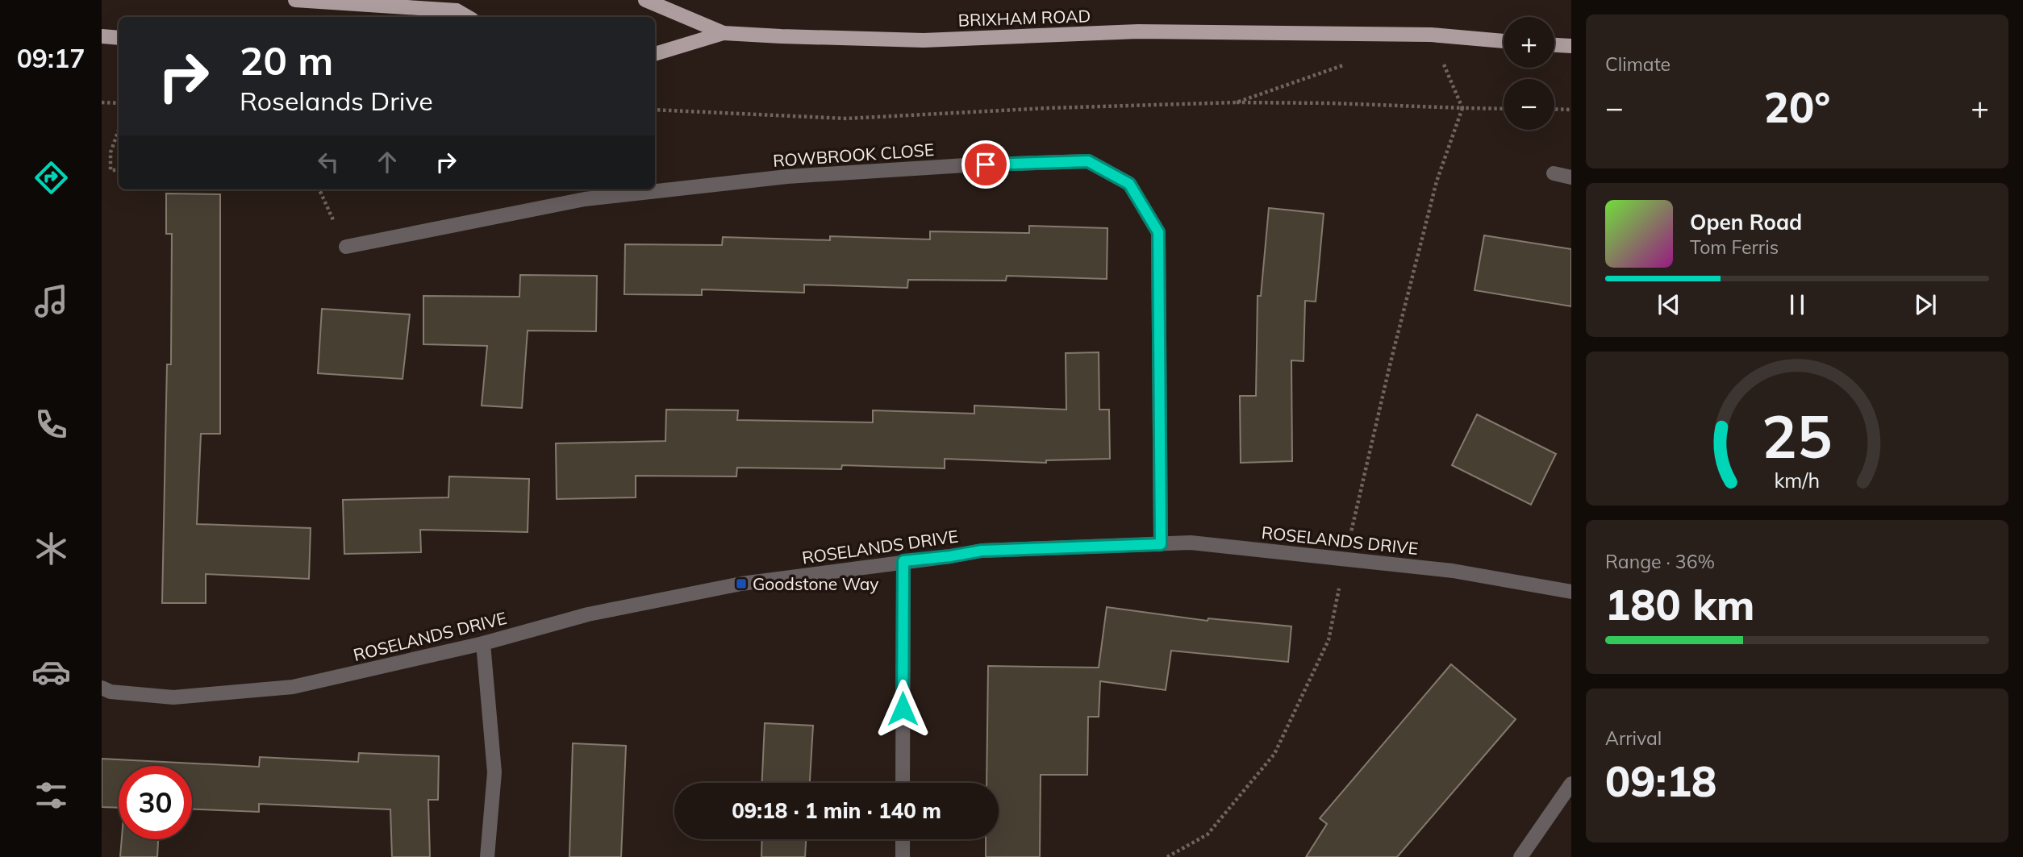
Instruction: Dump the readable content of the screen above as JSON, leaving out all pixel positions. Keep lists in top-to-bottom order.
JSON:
{
  "streets": {
    "main road": ["BRIXHAM ROAD"],
    "street": ["ROWBROOK CLOSE", "ROSELANDS DRIVE"]
  },
  "crossings": [
    ["ROWBROOK CLOSE", "ROSELANDS DRIVE"]
  ],
  "places": {
    "transit": ["Goodstone Way"]
  },
  "page": {
    "tabs": "09:17",
    "tile": [
      "Climate",
      ["Range · 36%", "180 km"],
      ["Arrival", "09:18"]
    ],
    "map_buttons": ["+", "−"],
    "turn": ["20 m", "Roselands Drive"],
    "heat": ["−", "20°", "+"],
    "song": ["Open Road", "Tom Ferris"],
    "limit": "30",
    "trip": "09:18 · 1 min · 140 m",
    "gauge": ["25", "km/h"]
  }
}
